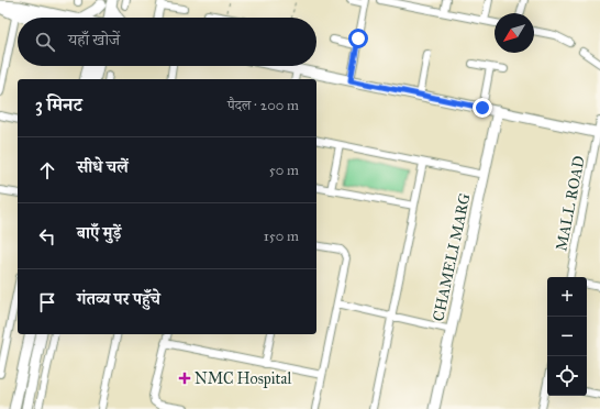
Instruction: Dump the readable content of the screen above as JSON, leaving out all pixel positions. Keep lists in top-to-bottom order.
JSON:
{
  "streets": {
    "street": ["MALL ROAD", "CHAMELI MARG"]
  },
  "places": {
    "health": ["NMC Hospital"]
  },
  "north": "bottom left",
  "page": {
    "search": "यहाँ खोजें",
    "heading": ["3 मिनट", "पैदल · 200 m"],
    "list": [
      ["सीधे चलें", "50 m"],
      ["बाएँ मुड़ें", "150 m"],
      "गंतव्य पर पहुँचे"
    ],
    "map_buttons": ["+", "−"]
  }
}
